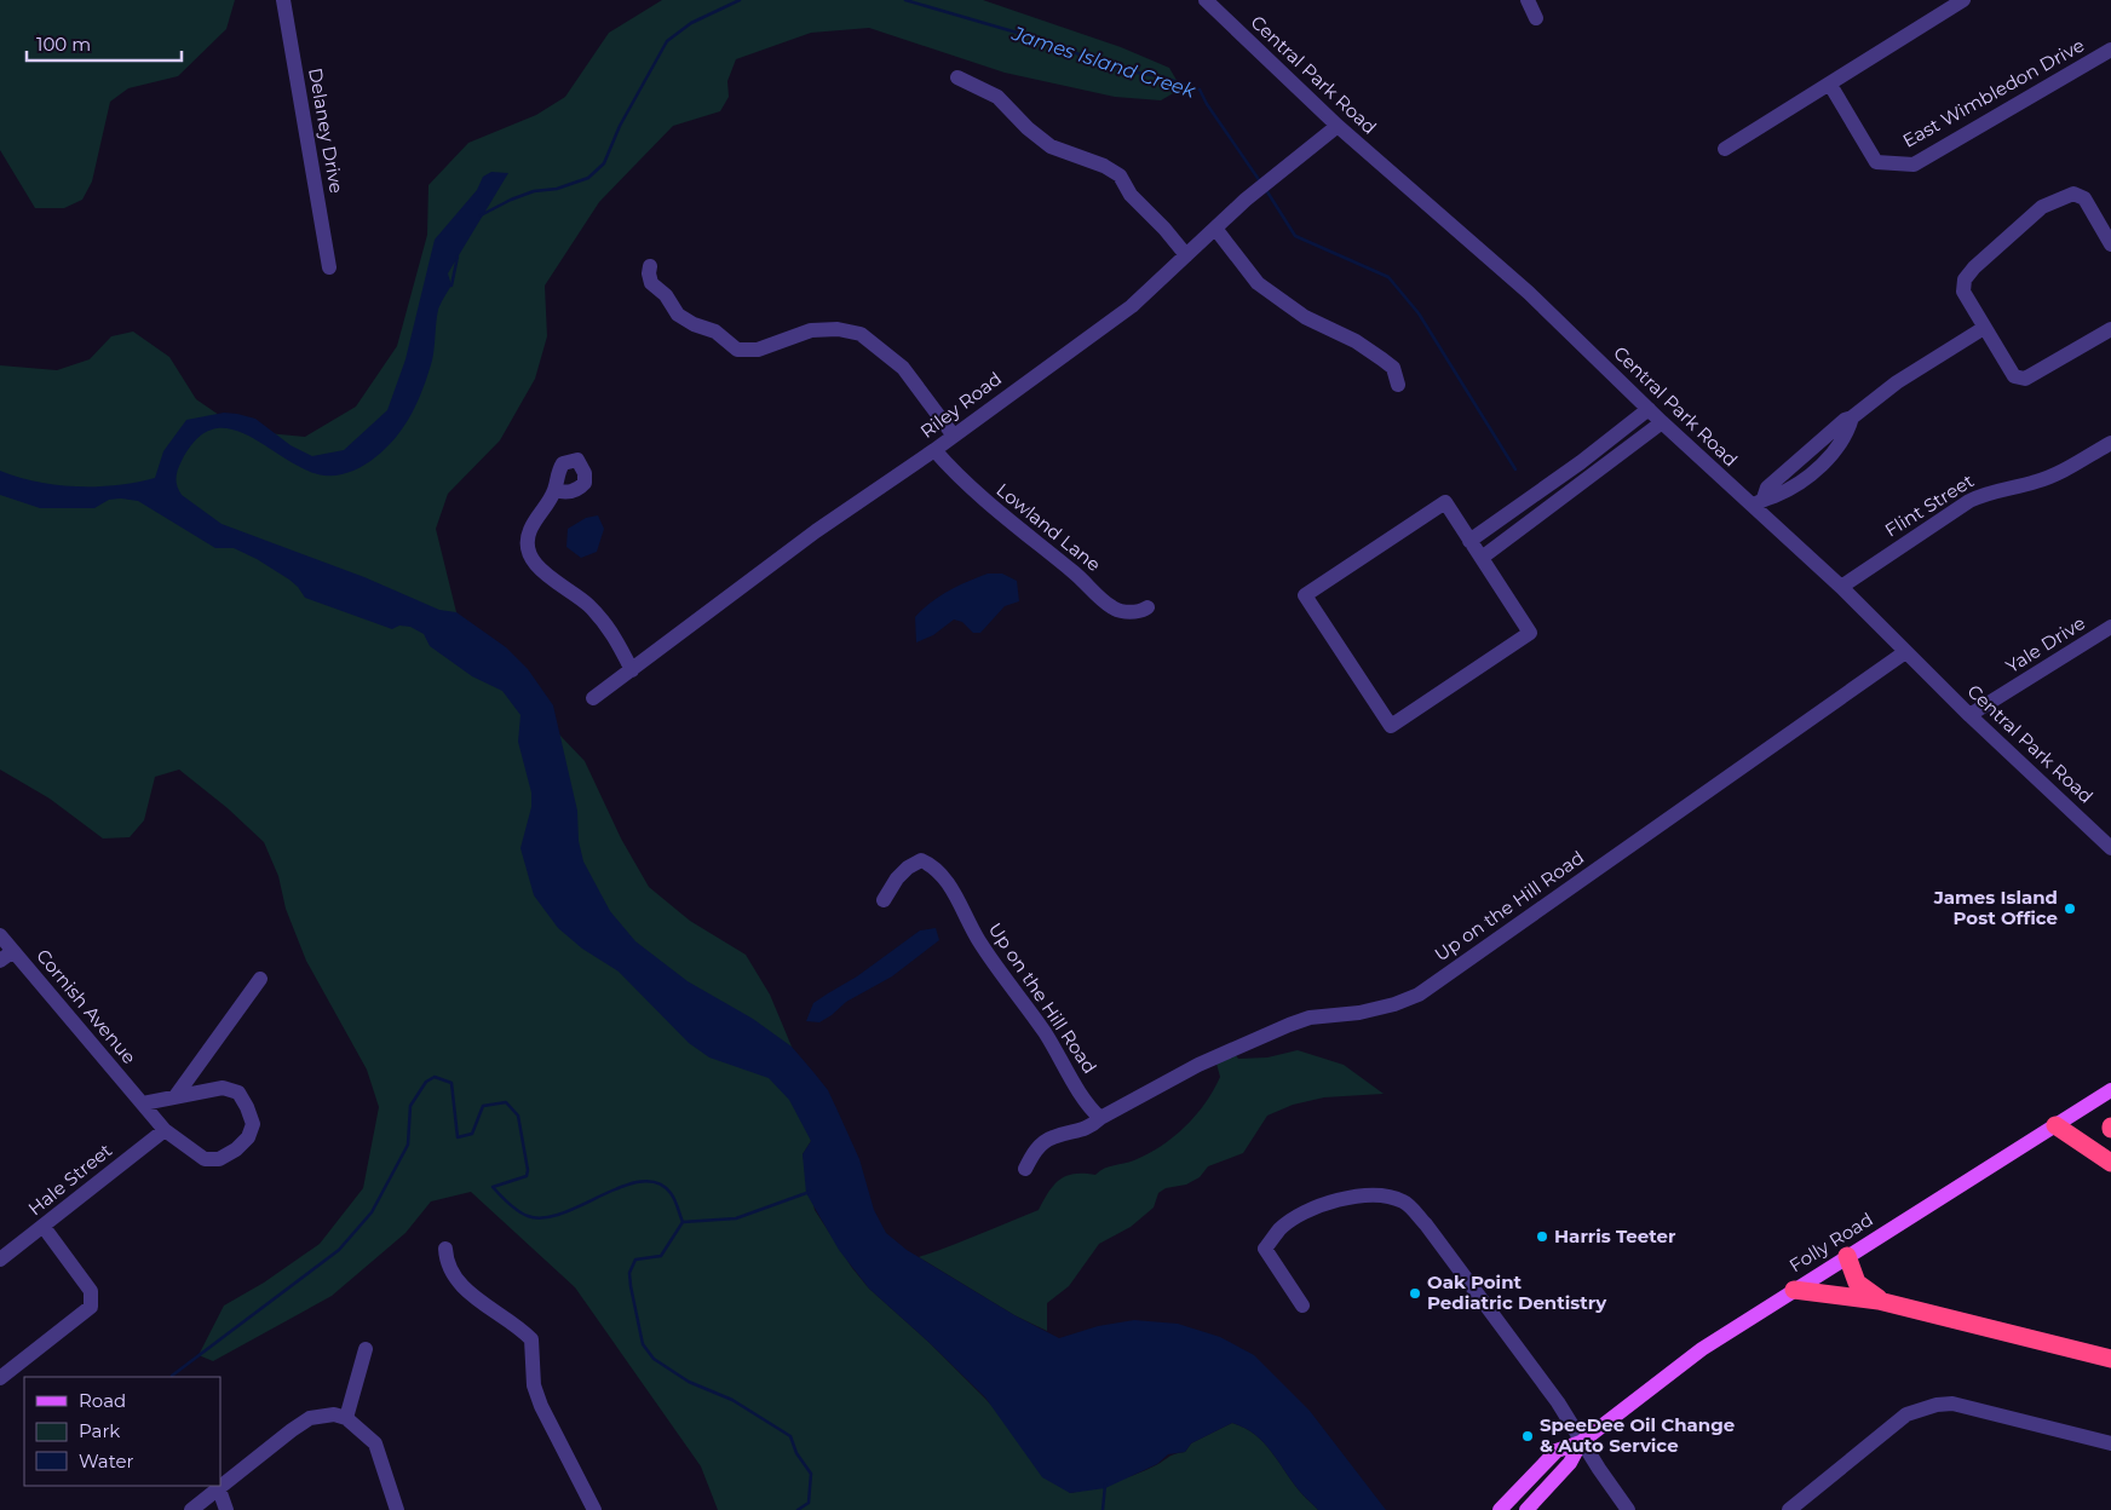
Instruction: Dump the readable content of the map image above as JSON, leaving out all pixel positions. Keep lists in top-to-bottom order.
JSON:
{
  "streets": {
    "main road": ["Folly Road"],
    "street": [
      "Central Park Road",
      "East Wimbledon Drive",
      "Delaney Drive",
      "Riley Road",
      "Flint Street",
      "Lowland Lane",
      "Yale Drive",
      "Up on the Hill Road",
      "Cornish Avenue",
      "Hale Street"
    ]
  },
  "crossings": [
    ["Central Park Road", "Riley Road"],
    ["Central Park Road", "Flint Street"],
    ["Central Park Road", "Yale Drive"],
    ["Central Park Road", "Up on the Hill Road"],
    ["Riley Road", "Lowland Lane"],
    ["Cornish Avenue", "Hale Street"]
  ],
  "water": ["James Island Creek"],
  "places": [
    "James Island Post Office",
    "Harris Teeter",
    "Oak Point Pediatric Dentistry",
    "SpeeDee Oil Change & Auto Service"
  ],
  "legend": ["Road", "Park", "Water"],
  "scale_bar": "100 m"
}
